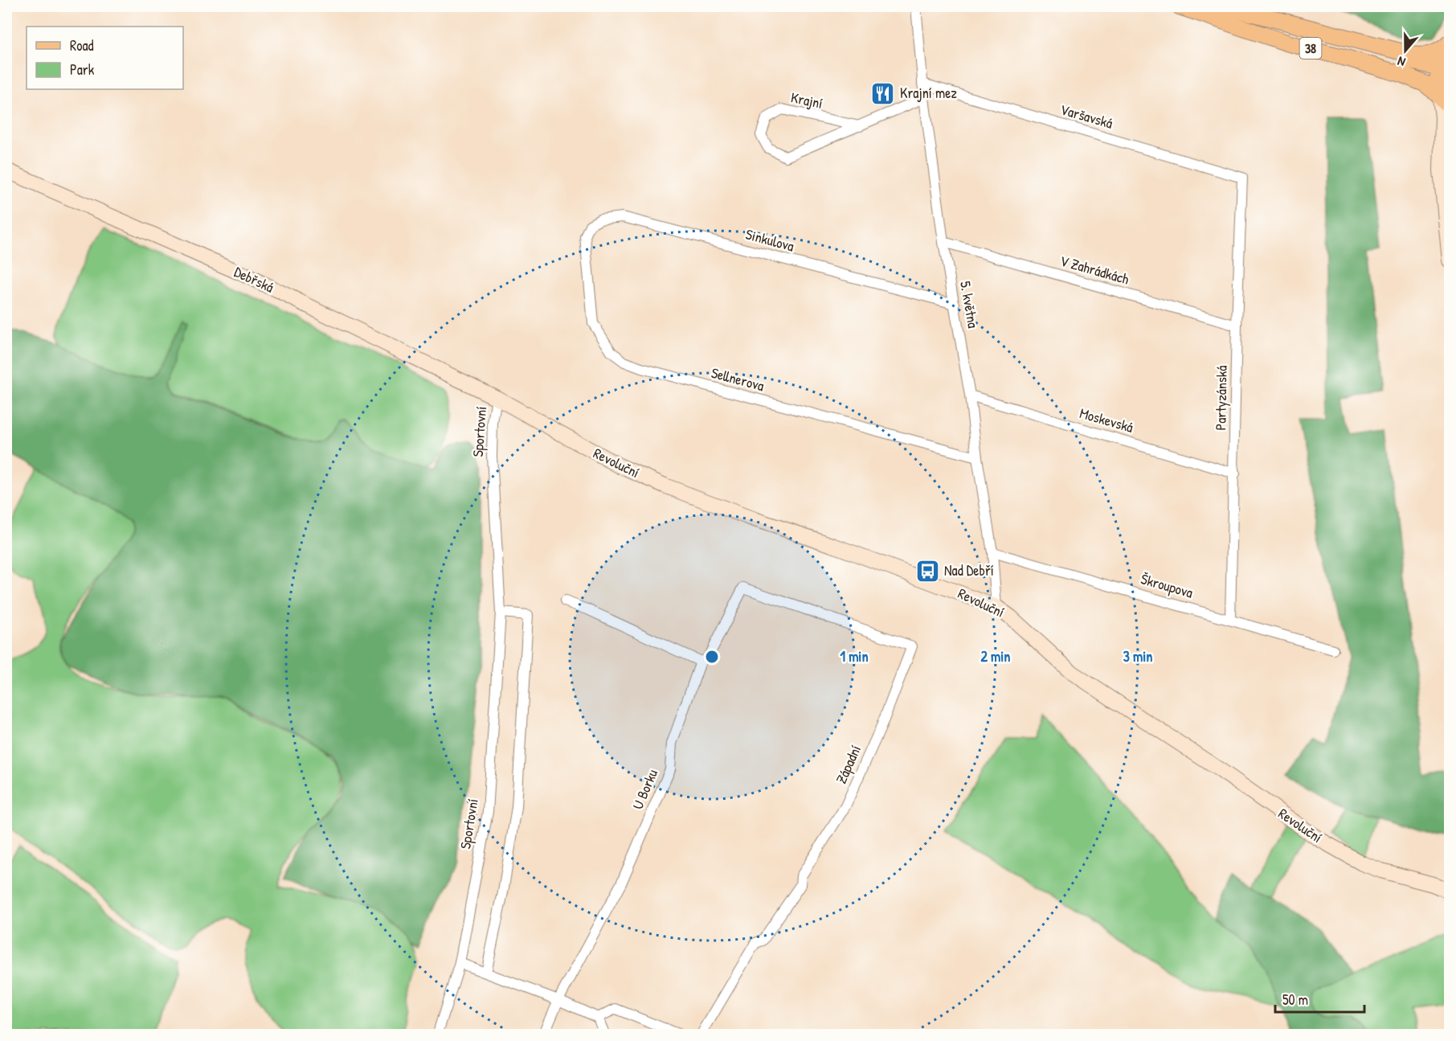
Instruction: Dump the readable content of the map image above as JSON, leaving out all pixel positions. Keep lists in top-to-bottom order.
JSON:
{
  "streets": {
    "main road": ["38", "Debřská", "Revoluční"],
    "street": [
      "Krajní",
      "Varšavská",
      "Sinkulova",
      "V Zahrádkách",
      "5. května",
      "Sellnerova",
      "Partyzánská",
      "Moskevská",
      "Sportovní",
      "Škroupova",
      "Západní",
      "U Borku"
    ]
  },
  "crossings": [
    ["Krajní", "5. května"],
    ["Varšavská", "5. května"],
    ["Varšavská", "Partyzánská"],
    ["Sinkulova", "5. května"],
    ["Sinkulova", "Sellnerova"],
    ["V Zahrádkách", "5. května"],
    ["V Zahrádkách", "Partyzánská"],
    ["Debřská", "Sportovní"],
    ["Debřská", "Revoluční"],
    ["5. května", "Sellnerova"],
    ["5. května", "Moskevská"],
    ["5. května", "Revoluční"],
    ["5. května", "Škroupova"],
    ["Partyzánská", "Moskevská"],
    ["Partyzánská", "Škroupova"],
    ["Sportovní", "Revoluční"],
    ["Západní", "U Borku"]
  ],
  "places": {
    "restaurant": ["Krajní mez"],
    "bus stop": ["Nad Debří"]
  },
  "legend": ["Road", "Park"],
  "scale_bar": "50 m",
  "north": "bottom",
  "rings": ["1 min", "2 min", "3 min"]
}
